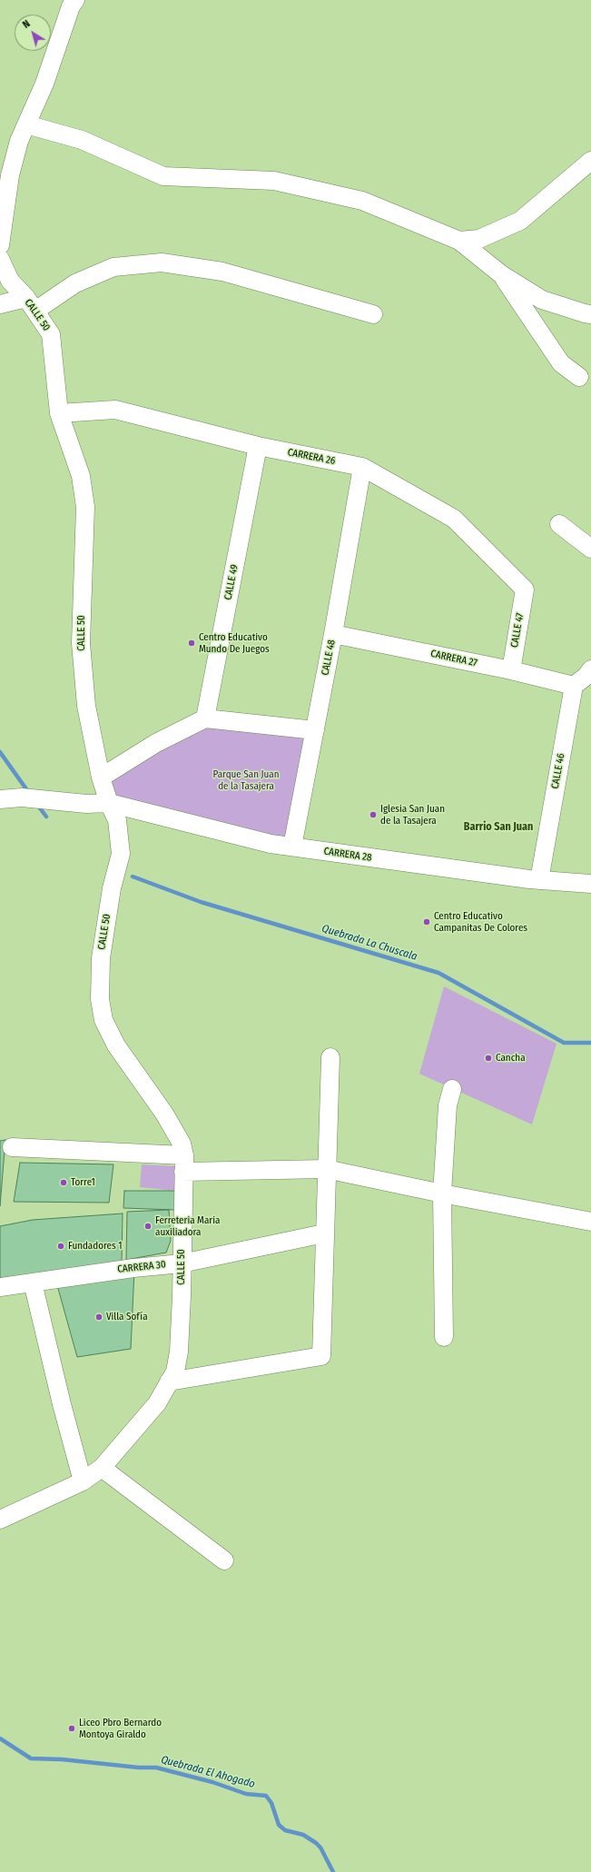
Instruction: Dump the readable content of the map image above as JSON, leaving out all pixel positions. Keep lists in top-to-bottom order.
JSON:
{
  "streets": {
    "street": [
      "CALLE 50",
      "CARRERA 26",
      "CALLE 49",
      "CALLE 47",
      "CALLE 48",
      "CARRERA 27",
      "CALLE 46",
      "CARRERA 28",
      "CARRERA 30"
    ]
  },
  "crossings": [
    ["CALLE 50", "CARRERA 26"],
    ["CALLE 50", "CARRERA 28"],
    ["CALLE 50", "CARRERA 30"],
    ["CARRERA 26", "CALLE 49"],
    ["CARRERA 26", "CALLE 47"],
    ["CARRERA 26", "CALLE 48"],
    ["CALLE 47", "CARRERA 27"],
    ["CALLE 48", "CARRERA 27"],
    ["CALLE 48", "CARRERA 28"],
    ["CARRERA 27", "CALLE 46"],
    ["CALLE 46", "CARRERA 28"]
  ],
  "districts": ["Barrio San Juan"],
  "water": ["Quebrada La Chuscala", "Quebrada El Ahogado"],
  "parks": ["Parque San Juan de la Tasajera"],
  "places": [
    "Centro Educativo Mundo De Juegos",
    "Iglesia San Juan de la Tasajera",
    "Centro Educativo Campanitas De Colores",
    "Cancha",
    "Torre1",
    "Ferreteria Maria auxiliadora",
    "Fundadores 1",
    "Villa Sofía",
    "Liceo Pbro Bernardo Montoya Giraldo"
  ],
  "north": "top left"
}
